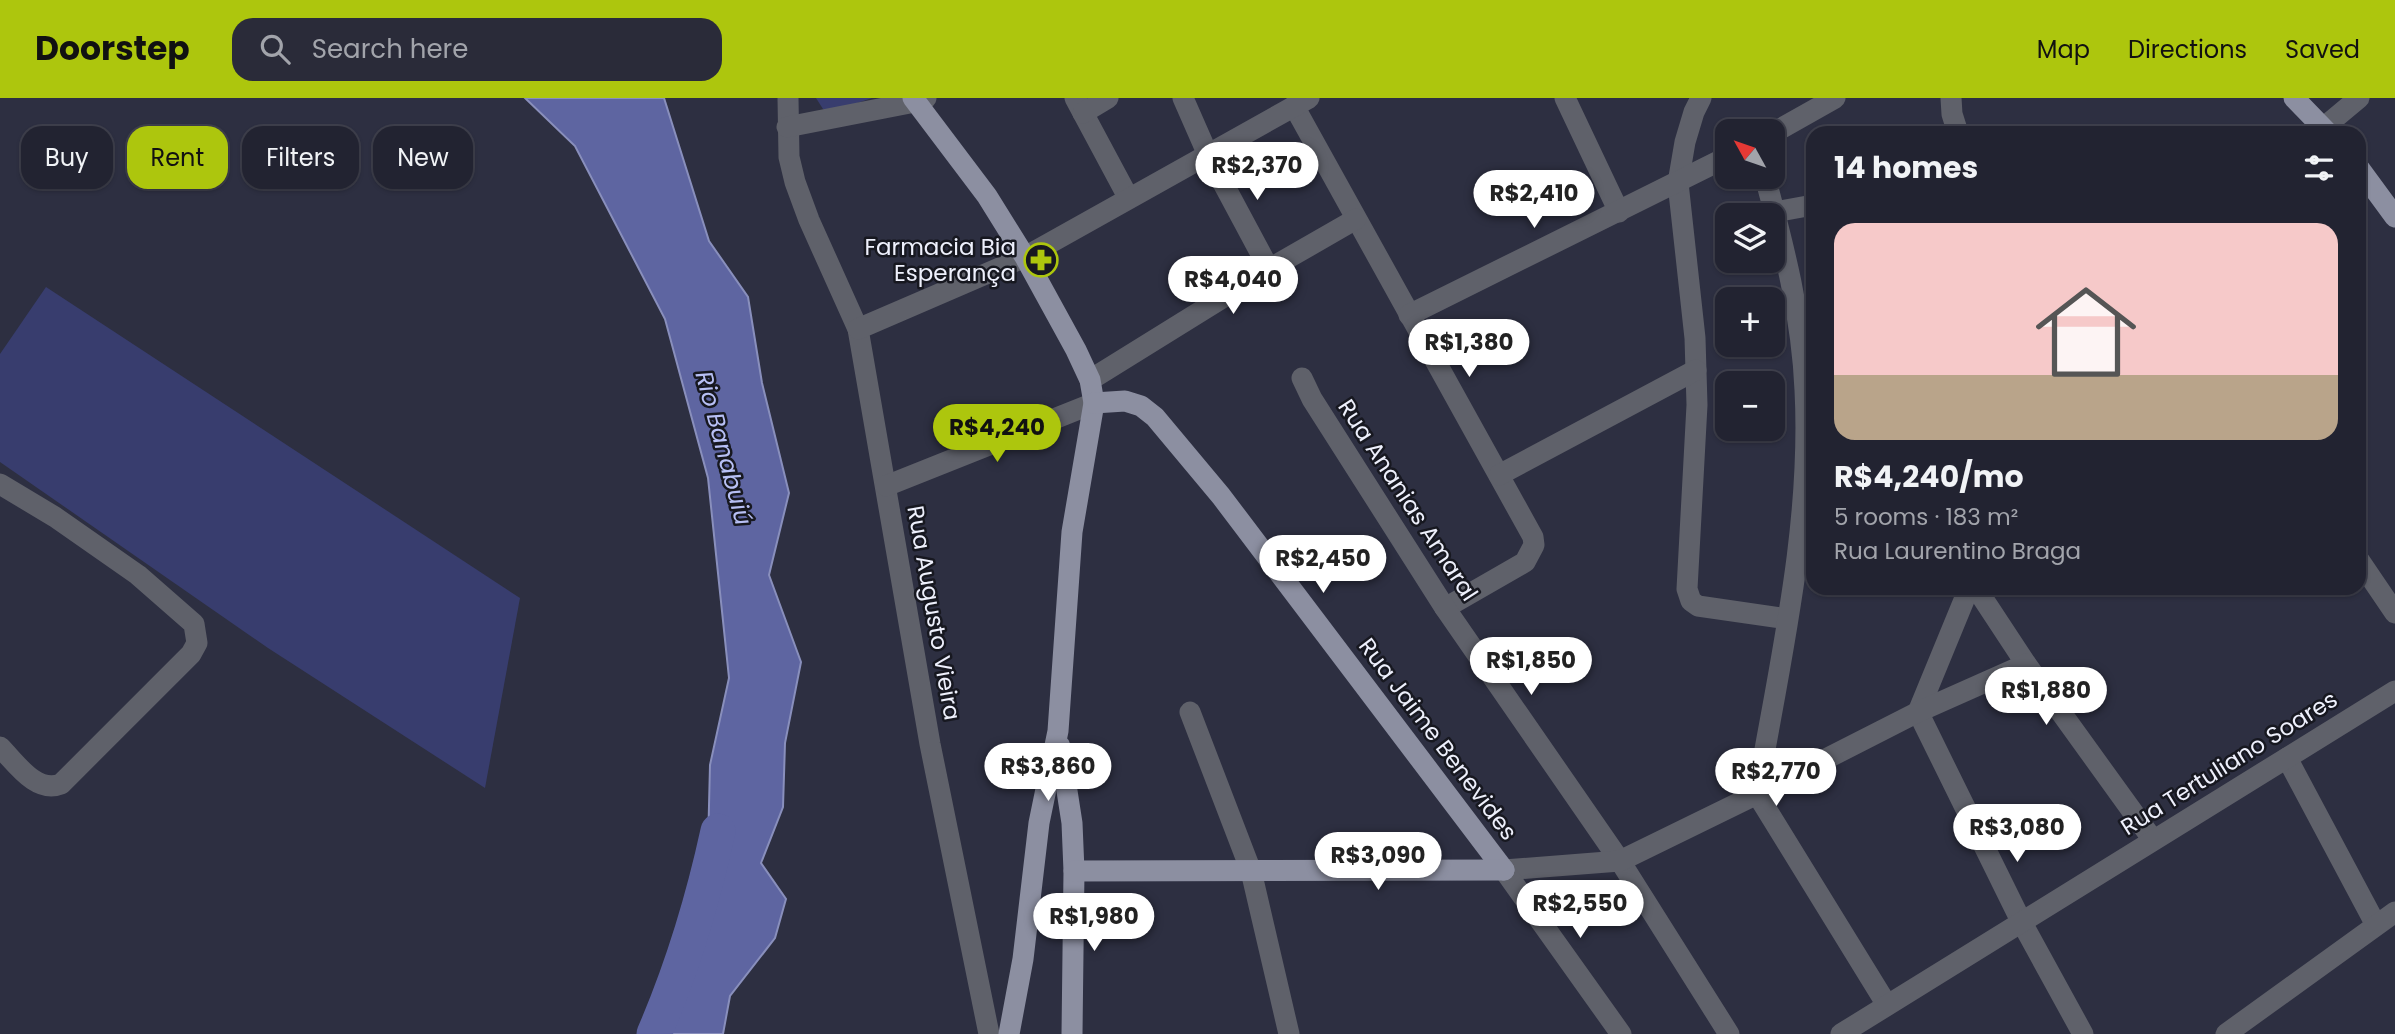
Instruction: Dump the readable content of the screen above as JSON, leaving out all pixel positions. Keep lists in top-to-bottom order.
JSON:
{
  "streets": {
    "main road": ["Rua Jaime Benevides"],
    "street": ["Rua Ananias Amaral", "Rua Augusto Vieira", "Rua Tertuliano Soares"]
  },
  "water": ["Rio Banabuiú"],
  "places": {
    "pharmacy": ["Farmacia Bia Esperança"]
  },
  "north": "top left",
  "page": {
    "header": "Doorstep",
    "search": "Search here",
    "nav": ["Map", "Directions", "Saved"],
    "map_buttons": ["+", "−"],
    "chip": [
      "Buy",
      "Rent",
      "Filters",
      "New"
    ],
    "heading": "14 homes",
    "price": [
      "R$2,370",
      "R$2,410",
      "R$4,040",
      "R$1,380",
      "R$4,240",
      "R$2,450",
      "R$1,850",
      "R$1,880",
      "R$3,860",
      "R$2,770",
      "R$3,080",
      "R$3,090",
      "R$2,550",
      "R$1,980"
    ],
    "list": [
      {
        "name": "R$4,240/mo",
        "note": "5 rooms · 183 m² · Rua Laurentino Braga"
      }
    ]
  }
}
